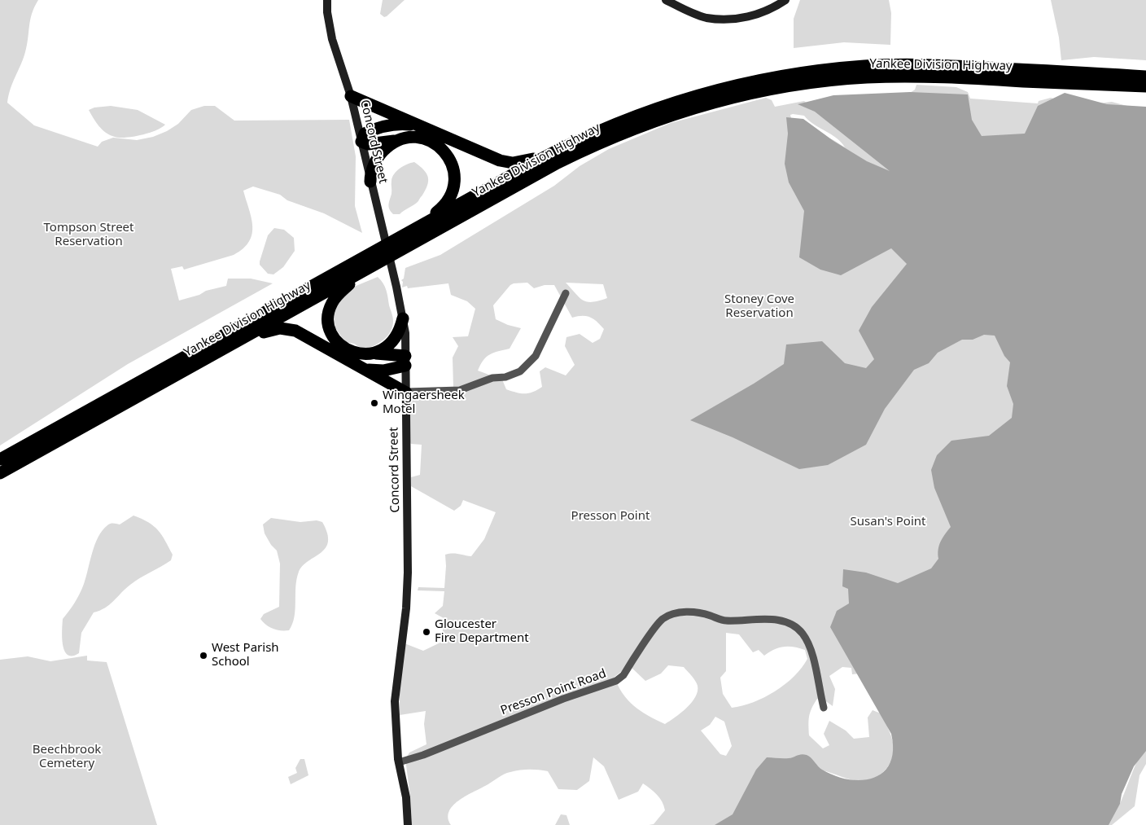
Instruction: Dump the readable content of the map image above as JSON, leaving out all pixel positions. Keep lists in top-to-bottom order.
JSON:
{
  "streets": {
    "highway": ["Yankee Division Highway"],
    "main road": ["Concord Street"],
    "street": ["Presson Point Road"]
  },
  "crossings": [
    ["Concord Street", "Presson Point Road"]
  ],
  "parks": [
    "Tompson Street Reservation",
    "Stoney Cove Reservation",
    "Presson Point",
    "Susan's Point",
    "Beechbrook Cemetery"
  ],
  "places": ["Wingaersheek Motel", "Gloucester Fire Department", "West Parish School"]
}
